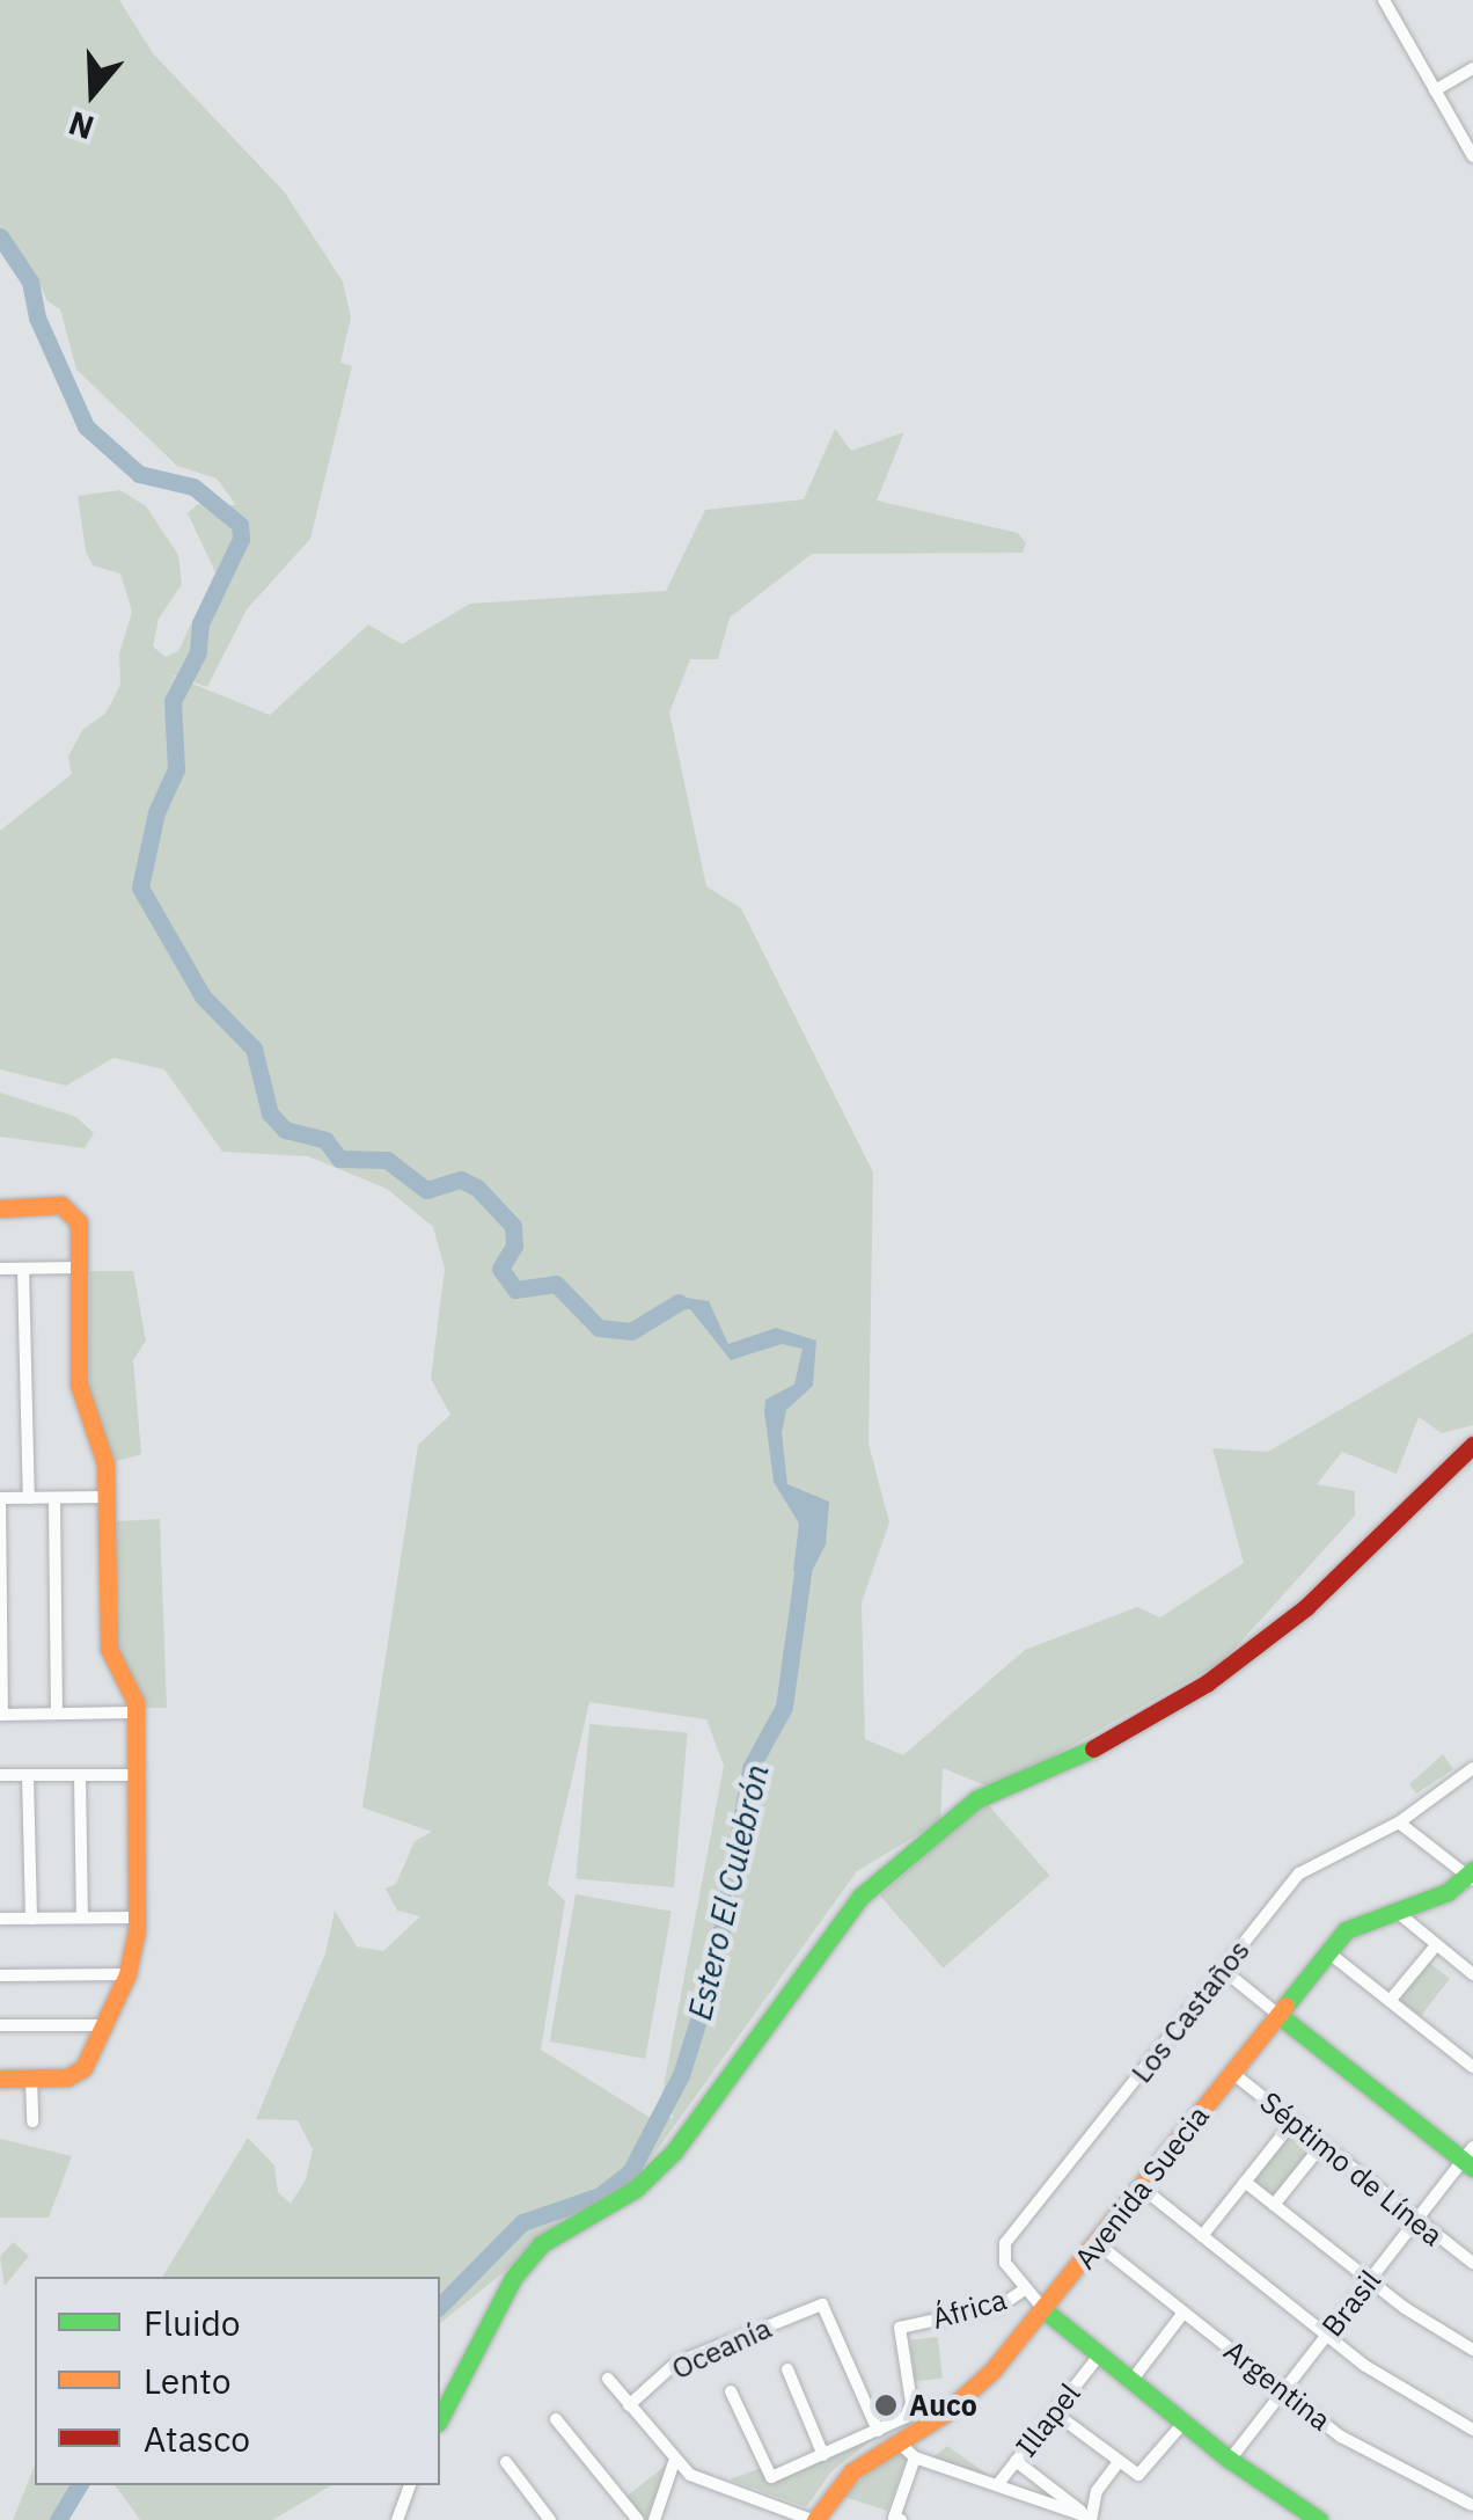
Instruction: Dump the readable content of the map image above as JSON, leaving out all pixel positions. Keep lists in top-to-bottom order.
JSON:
{
  "streets": {
    "street": [
      "Los Castaños",
      "Séptimo de Línea",
      "Avenida Suecia",
      "Brasil",
      "África",
      "Oceanía",
      "Argentina",
      "Illapel"
    ]
  },
  "crossings": [
    ["Los Castaños", "África"],
    ["Séptimo de Línea", "Avenida Suecia"],
    ["Séptimo de Línea", "Brasil"],
    ["Avenida Suecia", "Argentina"],
    ["Brasil", "Argentina"],
    ["África", "Oceanía"]
  ],
  "water": ["Estero El Culebrón"],
  "places": ["Auco"],
  "legend": ["Fluido", "Lento", "Atasco"],
  "north": "bottom"
}
